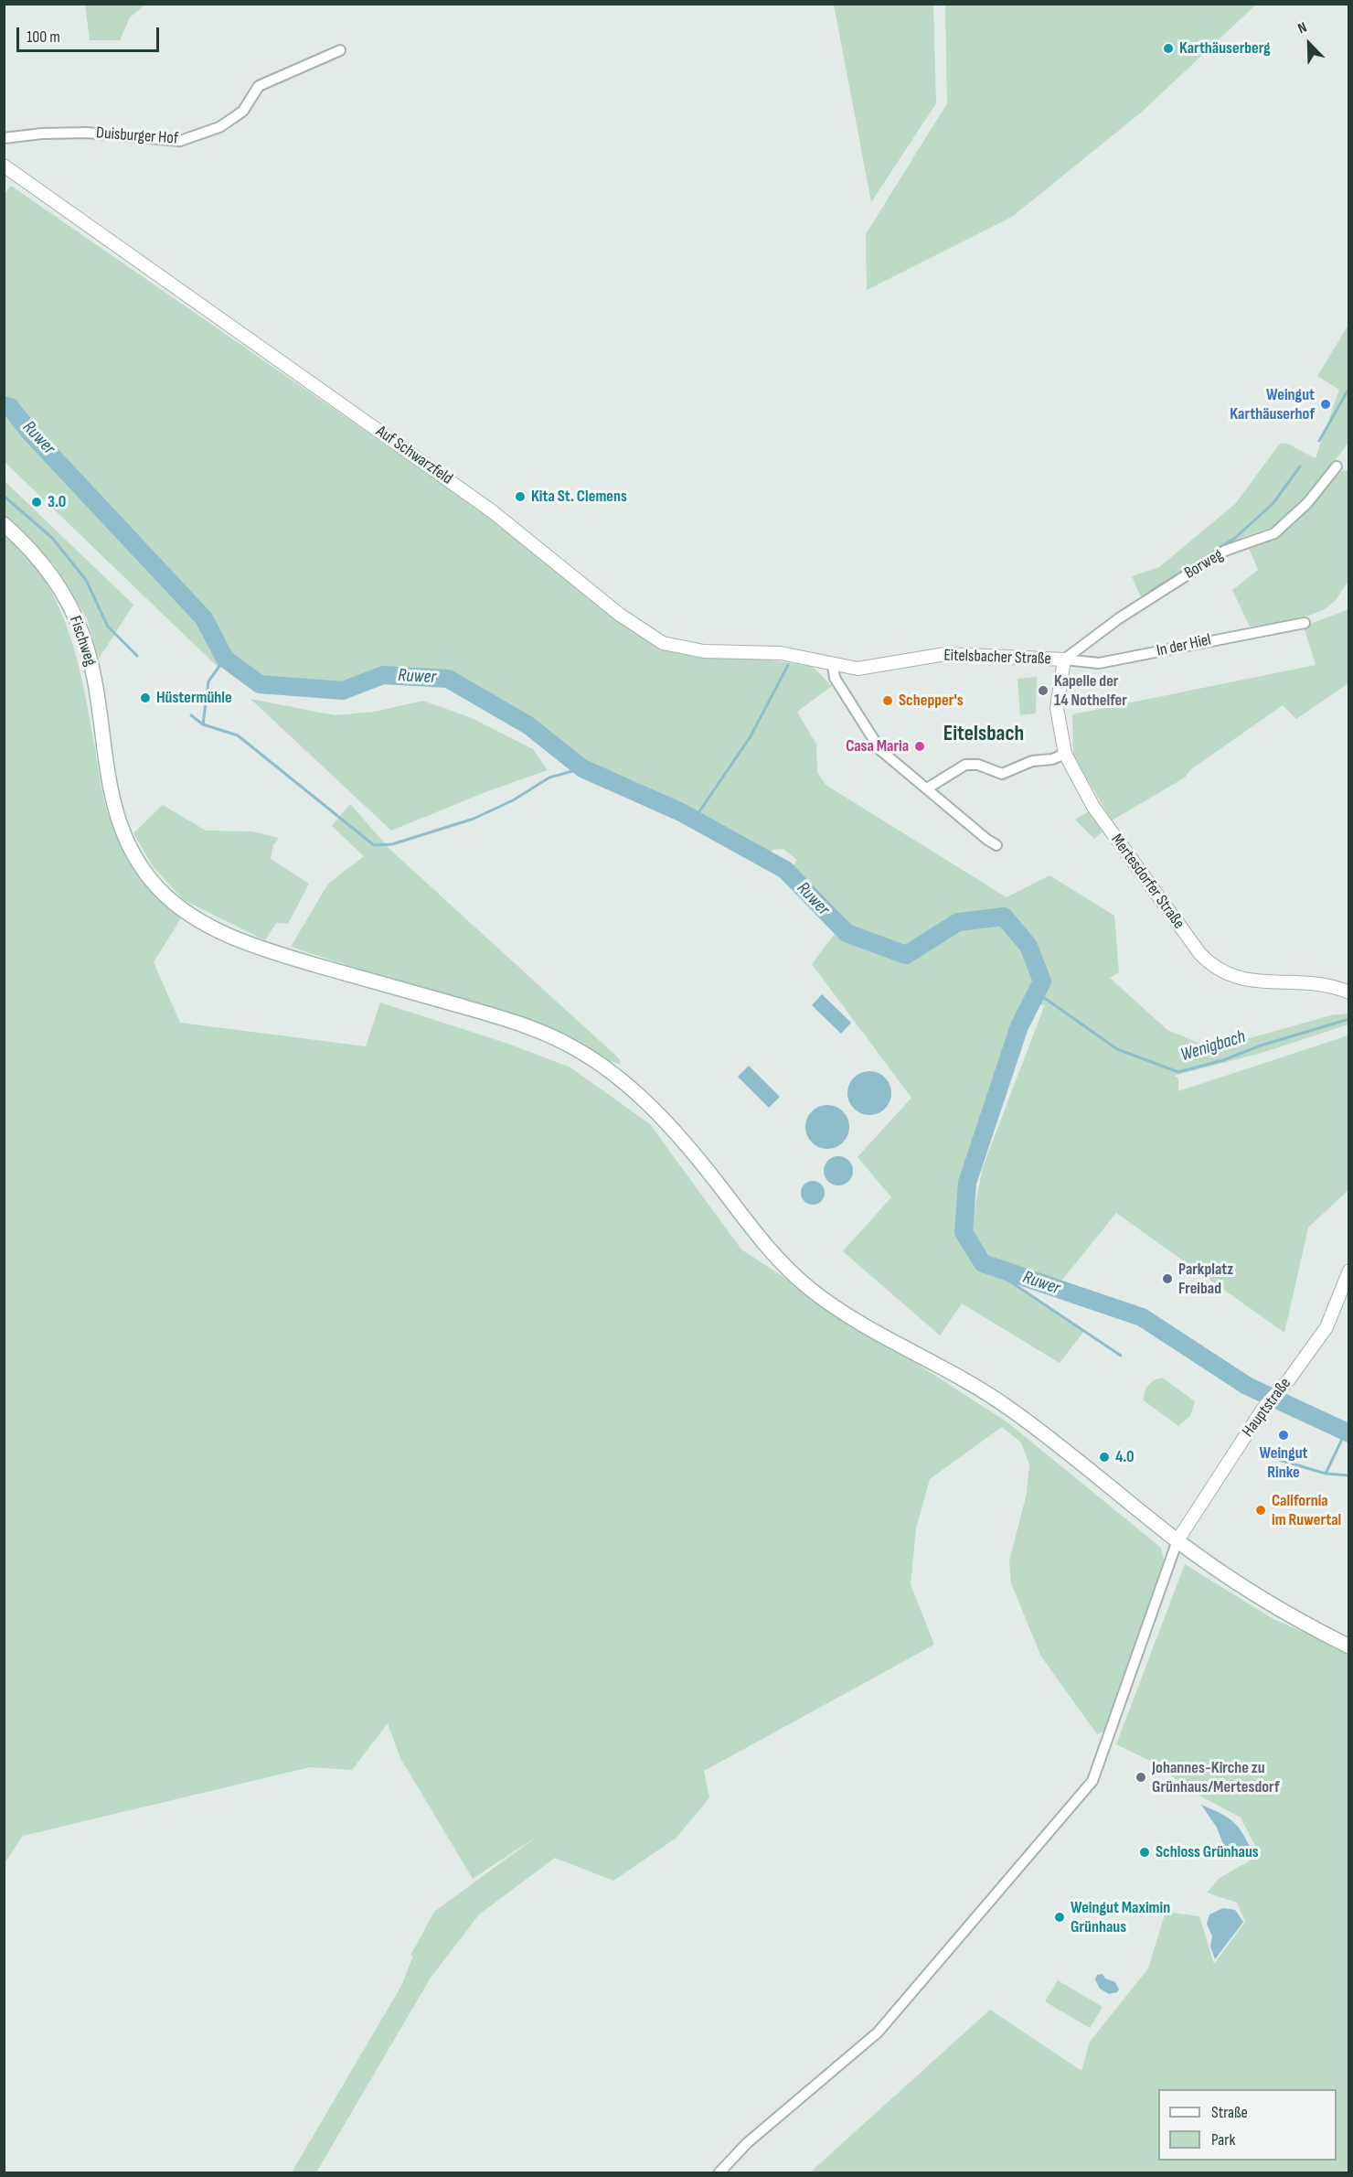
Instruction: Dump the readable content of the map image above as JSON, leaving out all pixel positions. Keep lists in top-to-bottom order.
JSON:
{
  "streets": {
    "main road": ["Fischweg"],
    "street": [
      "Duisburger Hof",
      "Auf Schwarzfeld",
      "Borweg",
      "In der Hiel",
      "Eitelsbacher Straße",
      "Mertesdorfer Straße",
      "Hauptstraße"
    ]
  },
  "crossings": [
    ["Auf Schwarzfeld", "Eitelsbacher Straße"],
    ["Borweg", "In der Hiel"],
    ["Borweg", "Eitelsbacher Straße"],
    ["Borweg", "Mertesdorfer Straße"],
    ["Fischweg", "Hauptstraße"],
    ["In der Hiel", "Eitelsbacher Straße"],
    ["In der Hiel", "Mertesdorfer Straße"],
    ["Eitelsbacher Straße", "Mertesdorfer Straße"]
  ],
  "districts": ["Eitelsbach"],
  "water": ["Ruwer", "Wenigbach"],
  "places": [
    "Karthäuserberg",
    "Weingut Karthäuserhof",
    "Kita St. Clemens",
    "3.0",
    "Kapelle der 14 Nothelfer",
    "Hüstermühle",
    "Schepper's",
    "Casa Maria",
    "Parkplatz Freibad",
    "Weingut Rinke",
    "4.0",
    "California im Ruwertal",
    "Johannes-Kirche zu Grünhaus/Mertesdorf",
    "Schloss Grünhaus",
    "Weingut Maximin Grünhaus"
  ],
  "legend": ["Straße", "Park"],
  "scale_bar": "100 m",
  "north": "top left"
}
